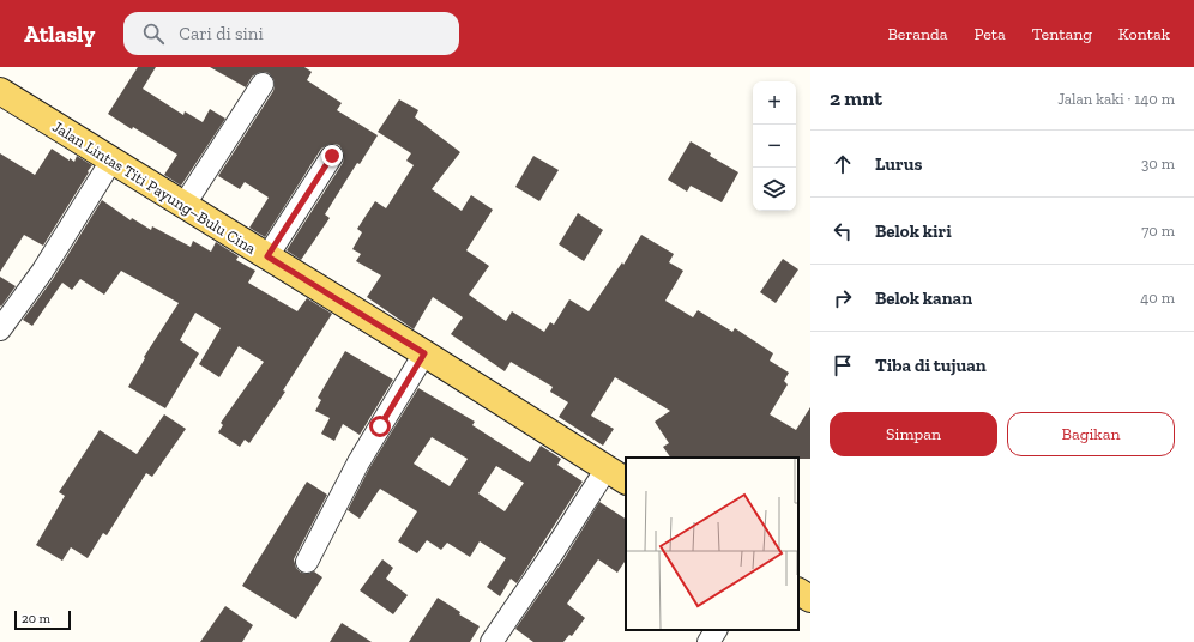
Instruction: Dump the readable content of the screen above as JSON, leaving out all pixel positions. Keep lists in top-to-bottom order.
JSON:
{
  "streets": {
    "main road": ["Jalan Lintas Titi Payung–Bulu Cina"]
  },
  "scale_bar": "20 m",
  "page": {
    "header": "Atlasly",
    "search": "Cari di sini",
    "nav": [
      "Beranda",
      "Peta",
      "Tentang",
      "Kontak"
    ],
    "heading": ["2 mnt", "Jalan kaki · 140 m"],
    "map_buttons": ["+", "−"],
    "list": [
      ["Lurus", "30 m"],
      ["Belok kiri", "70 m"],
      ["Belok kanan", "40 m"],
      "Tiba di tujuan"
    ],
    "buttons": ["Simpan", "Bagikan"],
    "scale": "20 m"
  }
}
